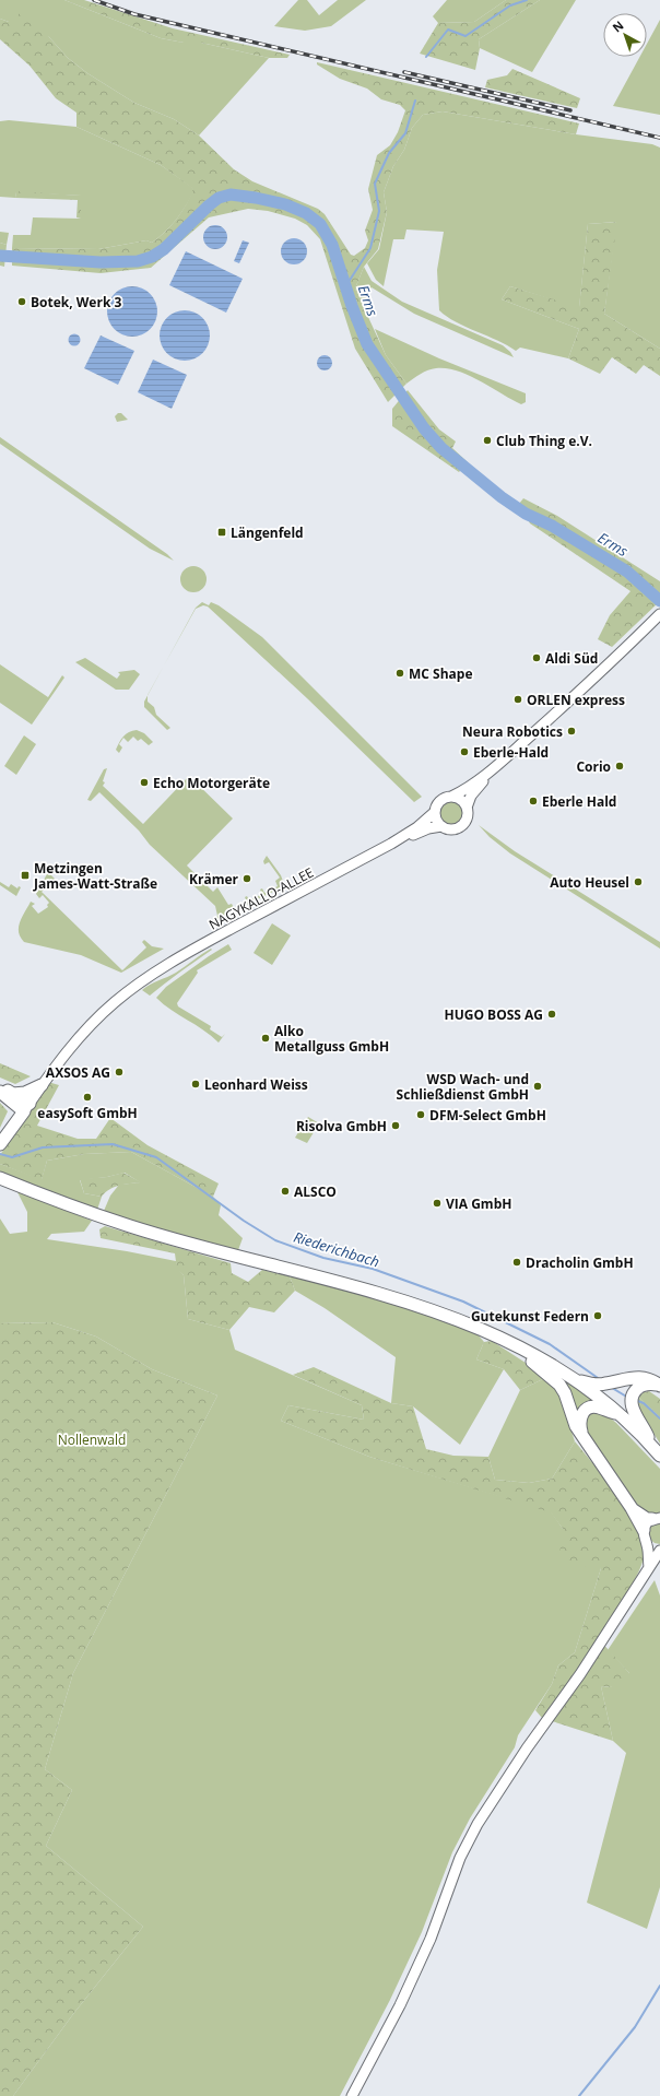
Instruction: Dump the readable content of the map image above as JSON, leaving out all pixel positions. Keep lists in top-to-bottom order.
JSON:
{
  "streets": {
    "main road": ["NAGYKALLO-ALLEE"]
  },
  "water": ["Erms", "Riederichbach"],
  "parks": ["Nollenwald"],
  "places": {
    "other": [
      "Botek, Werk 3",
      "Club Thing e.V.",
      "Aldi Süd",
      "MC Shape",
      "ORLEN express",
      "Neura Robotics",
      "Eberle-Hald",
      "Corio",
      "Echo Motorgeräte",
      "Eberle Hald",
      "Krämer",
      "Auto Heusel",
      "HUGO BOSS AG",
      "Alko Metallguss GmbH",
      "AXSOS AG",
      "Leonhard Weiss",
      "WSD Wach- und Schließdienst GmbH",
      "easySoft GmbH",
      "DFM-Select GmbH",
      "Risolva GmbH",
      "ALSCO",
      "VIA GmbH",
      "Dracholin GmbH",
      "Gutekunst Federn"
    ],
    "transit": ["Längenfeld", "Metzingen James-Watt-Straße"]
  },
  "north": "top left"
}
